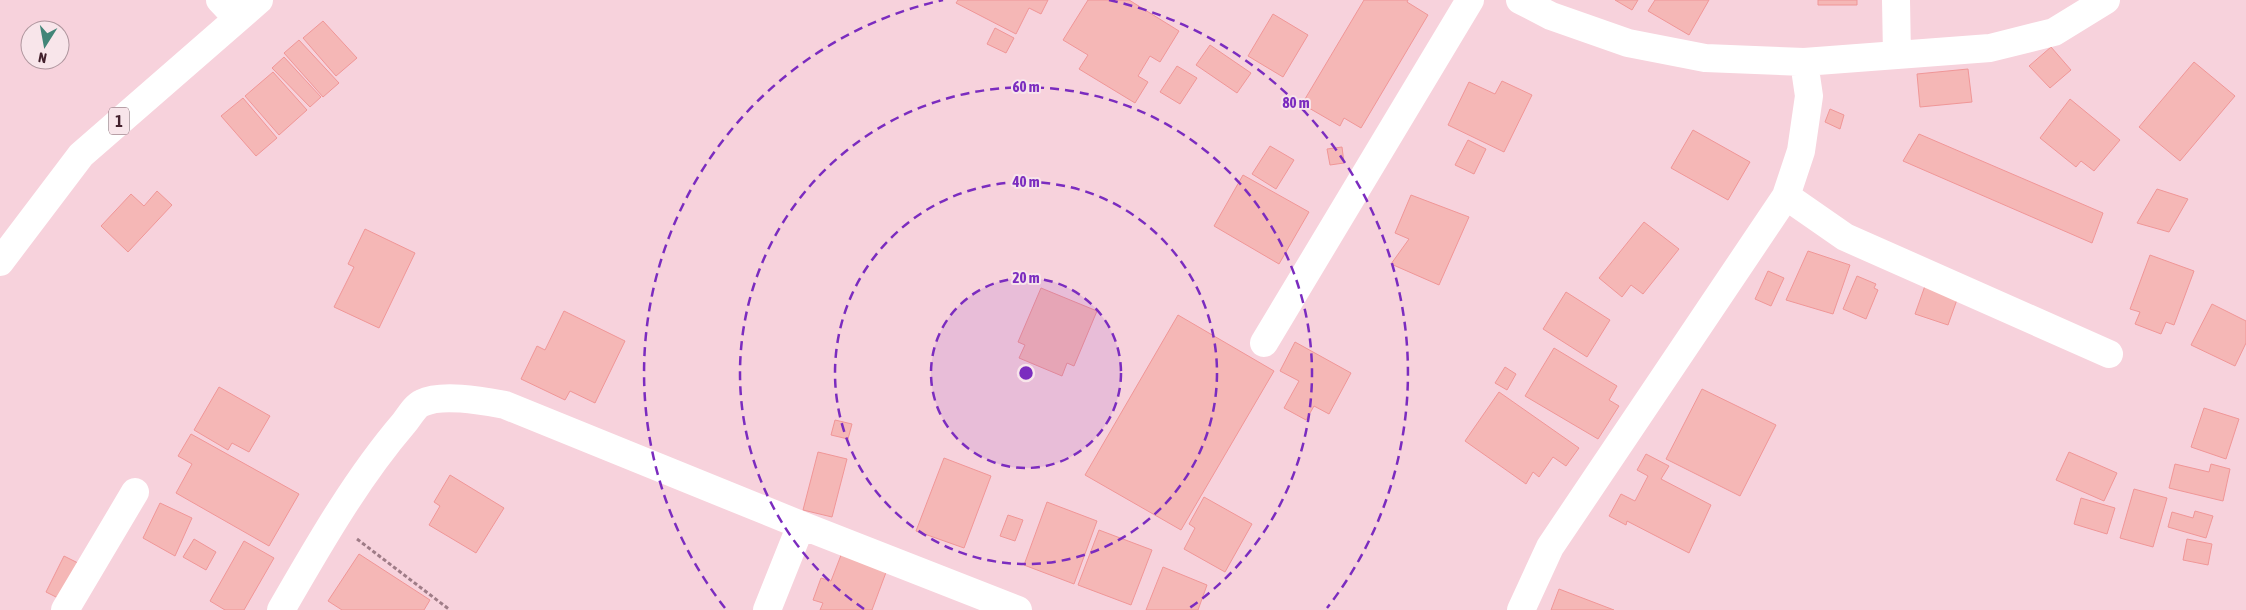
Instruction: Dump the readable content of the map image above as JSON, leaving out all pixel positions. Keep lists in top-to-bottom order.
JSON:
{
  "streets": {
    "main road": ["1"]
  },
  "north": "bottom",
  "rings": [
    "60 m",
    "80 m",
    "40 m",
    "20 m"
  ]
}
